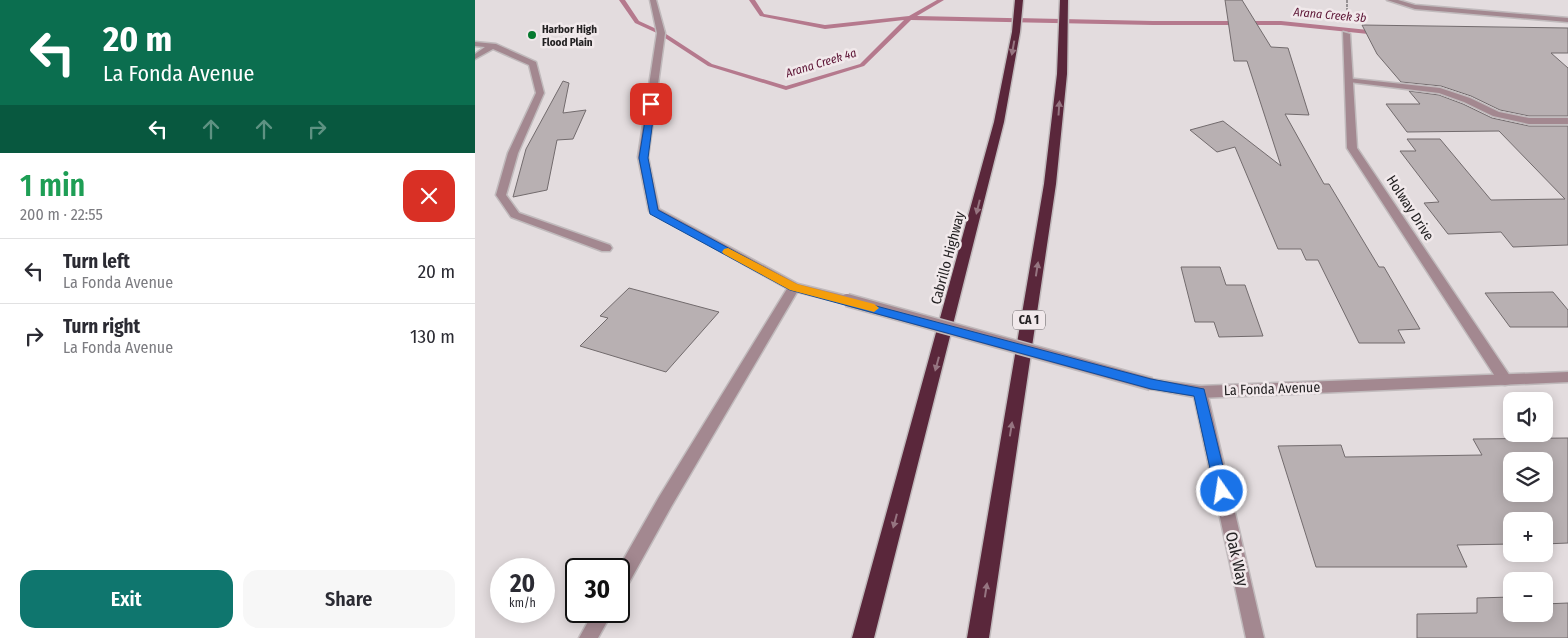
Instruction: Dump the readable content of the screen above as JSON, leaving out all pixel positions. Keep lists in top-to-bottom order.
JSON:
{
  "streets": {
    "highway": ["Cabrillo Highway", "CA 1"],
    "street": ["Holway Drive", "La Fonda Avenue", "Oak Way"]
  },
  "crossings": [
    ["Holway Drive", "La Fonda Avenue"],
    ["La Fonda Avenue", "Oak Way"]
  ],
  "water": ["Arana Creek 3b", "Arana Creek 4a"],
  "places": ["Harbor High Flood Plain"],
  "page": {
    "turn": ["20 m", "La Fonda Avenue"],
    "heading": ["1 min", "200 m · 22:55"],
    "list": [
      {
        "name": "Turn left",
        "note": "La Fonda Avenue",
        "value": "20 m"
      },
      {
        "name": "Turn right",
        "note": "La Fonda Avenue",
        "value": "130 m"
      }
    ],
    "map_buttons": ["+", "−"],
    "speed": "20 km/h",
    "limit": "30",
    "buttons": ["Exit", "Share"]
  }
}
